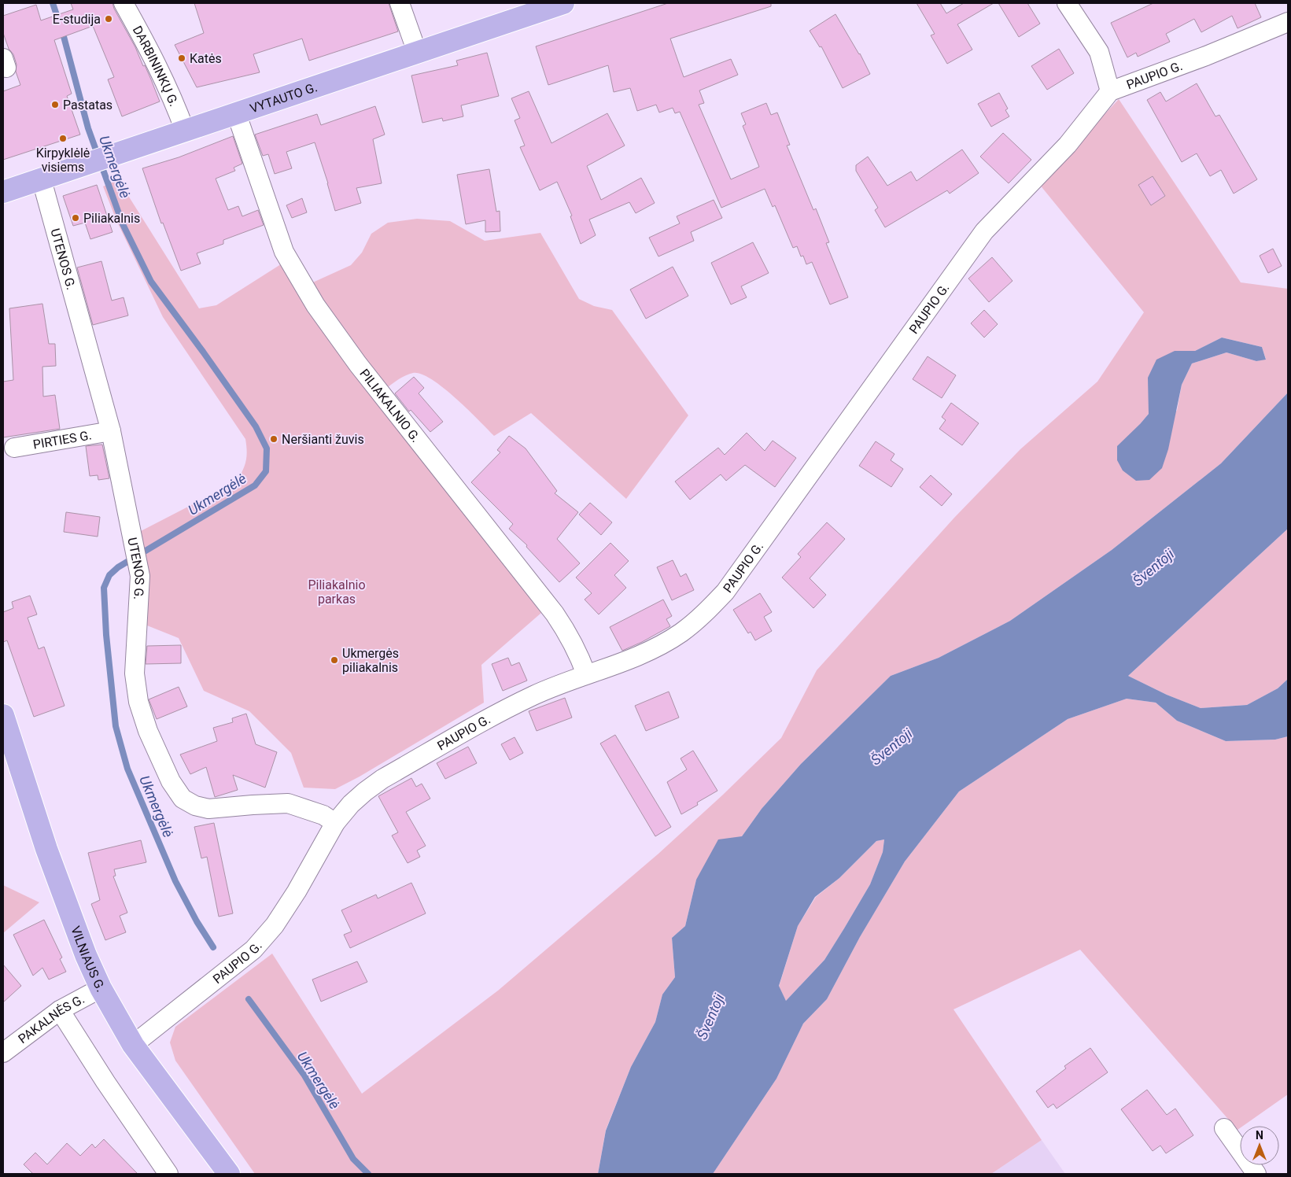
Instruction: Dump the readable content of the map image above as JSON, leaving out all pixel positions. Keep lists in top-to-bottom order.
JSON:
{
  "streets": {
    "main road": ["VYTAUTO G.", "VILNIAUS G."],
    "street": [
      "DARBININKŲ G.",
      "PAUPIO G.",
      "UTENOS G.",
      "PILIAKALNIO G.",
      "PIRTIES G.",
      "PAKALNĖS G."
    ]
  },
  "crossings": [
    ["DARBININKŲ G.", "VYTAUTO G."],
    ["PAUPIO G.", "UTENOS G."],
    ["PAUPIO G.", "PILIAKALNIO G."],
    ["PAUPIO G.", "VILNIAUS G."],
    ["VYTAUTO G.", "UTENOS G."],
    ["VYTAUTO G.", "PILIAKALNIO G."],
    ["UTENOS G.", "PIRTIES G."],
    ["VILNIAUS G.", "PAKALNĖS G."]
  ],
  "water": ["Ukmergėlė", "Šventoji"],
  "parks": ["Piliakalnio parkas"],
  "places": [
    "E-studija",
    "Katės",
    "Pastatas",
    "Kirpyklėlė visiems",
    "Piliakalnis",
    "Neršianti žuvis",
    "Ukmergės piliakalnis"
  ],
  "north": "top"
}
